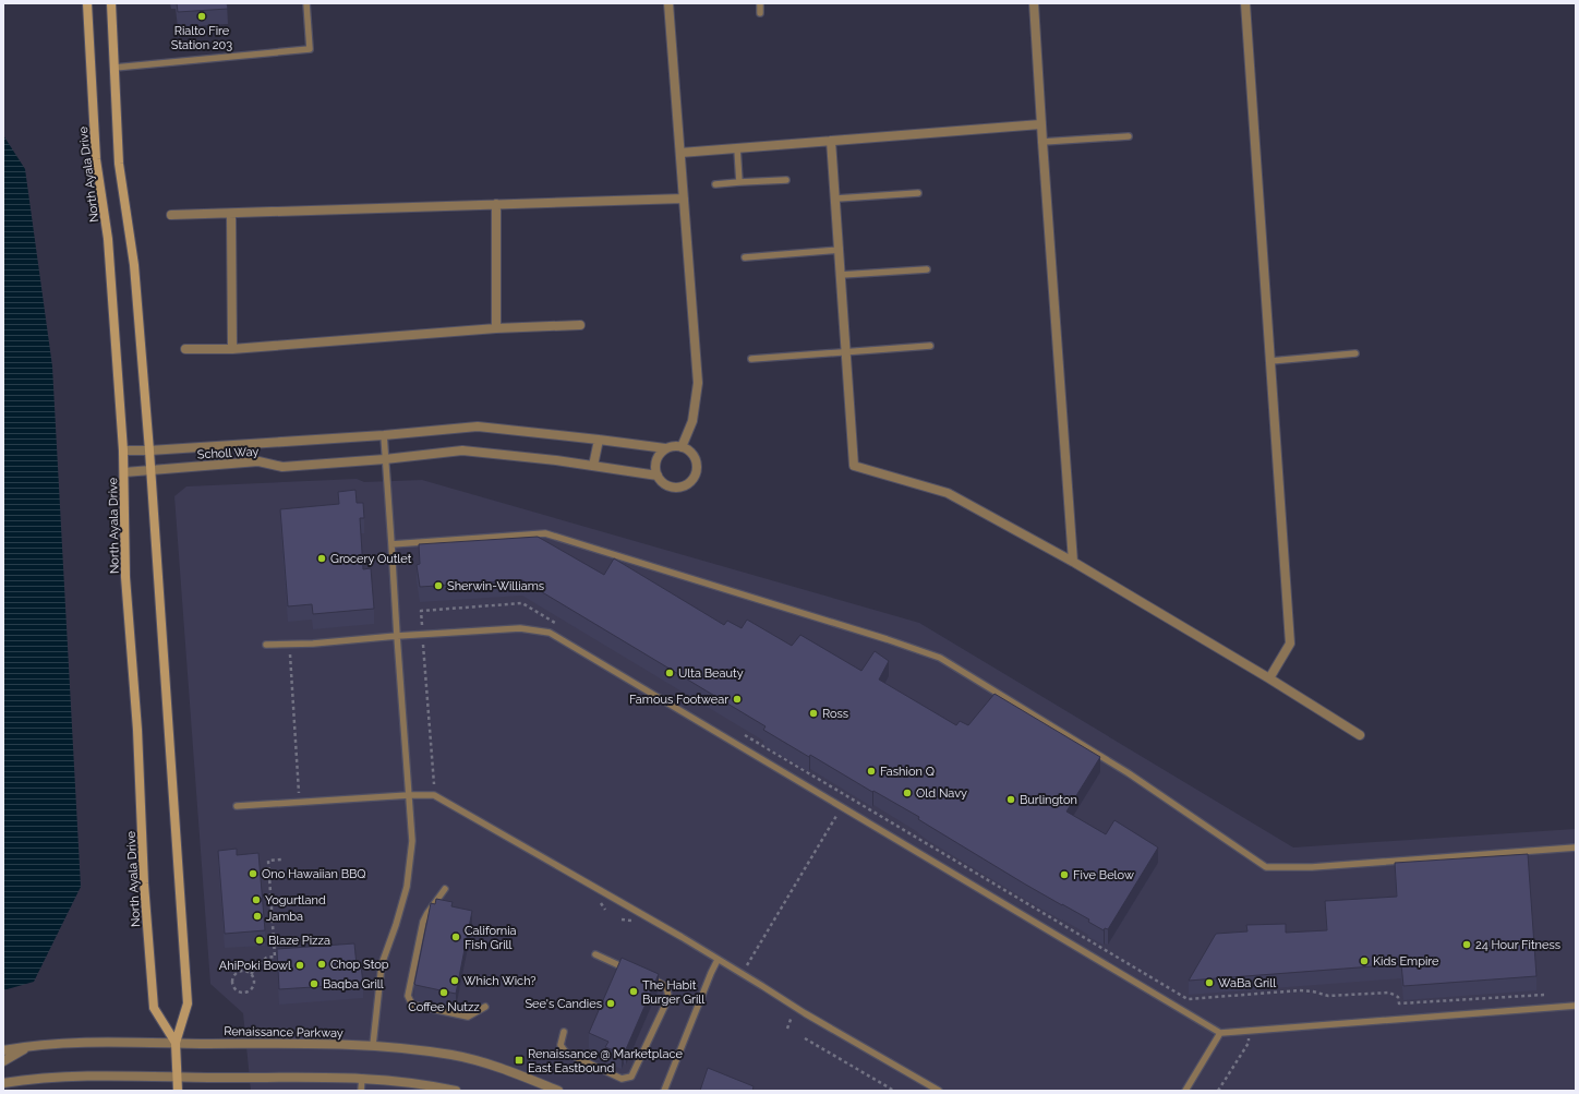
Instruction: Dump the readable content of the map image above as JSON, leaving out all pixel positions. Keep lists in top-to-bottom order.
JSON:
{
  "streets": {
    "main road": ["North Ayala Drive"],
    "street": ["Scholl Way", "Renaissance Parkway"]
  },
  "crossings": [
    ["North Ayala Drive", "Scholl Way"],
    ["North Ayala Drive", "Renaissance Parkway"]
  ],
  "places": {
    "other": [
      "Rialto Fire Station 203",
      "Grocery Outlet",
      "Sherwin-Williams",
      "Ulta Beauty",
      "Famous Footwear",
      "Ross",
      "Fashion Q",
      "Old Navy",
      "Burlington",
      "Ono Hawaiian BBQ",
      "Five Below",
      "Yogurtland",
      "Jamba",
      "California Fish Grill",
      "Blaze Pizza",
      "24 Hour Fitness",
      "Kids Empire",
      "Chop Stop",
      "AhiPoki Bowl",
      "Which Wich?",
      "WaBa Grill",
      "Baqba Grill",
      "The Habit Burger Grill",
      "Coffee Nutzz",
      "See's Candies"
    ],
    "transit": ["Renaissance @ Marketplace East Eastbound"]
  }
}
